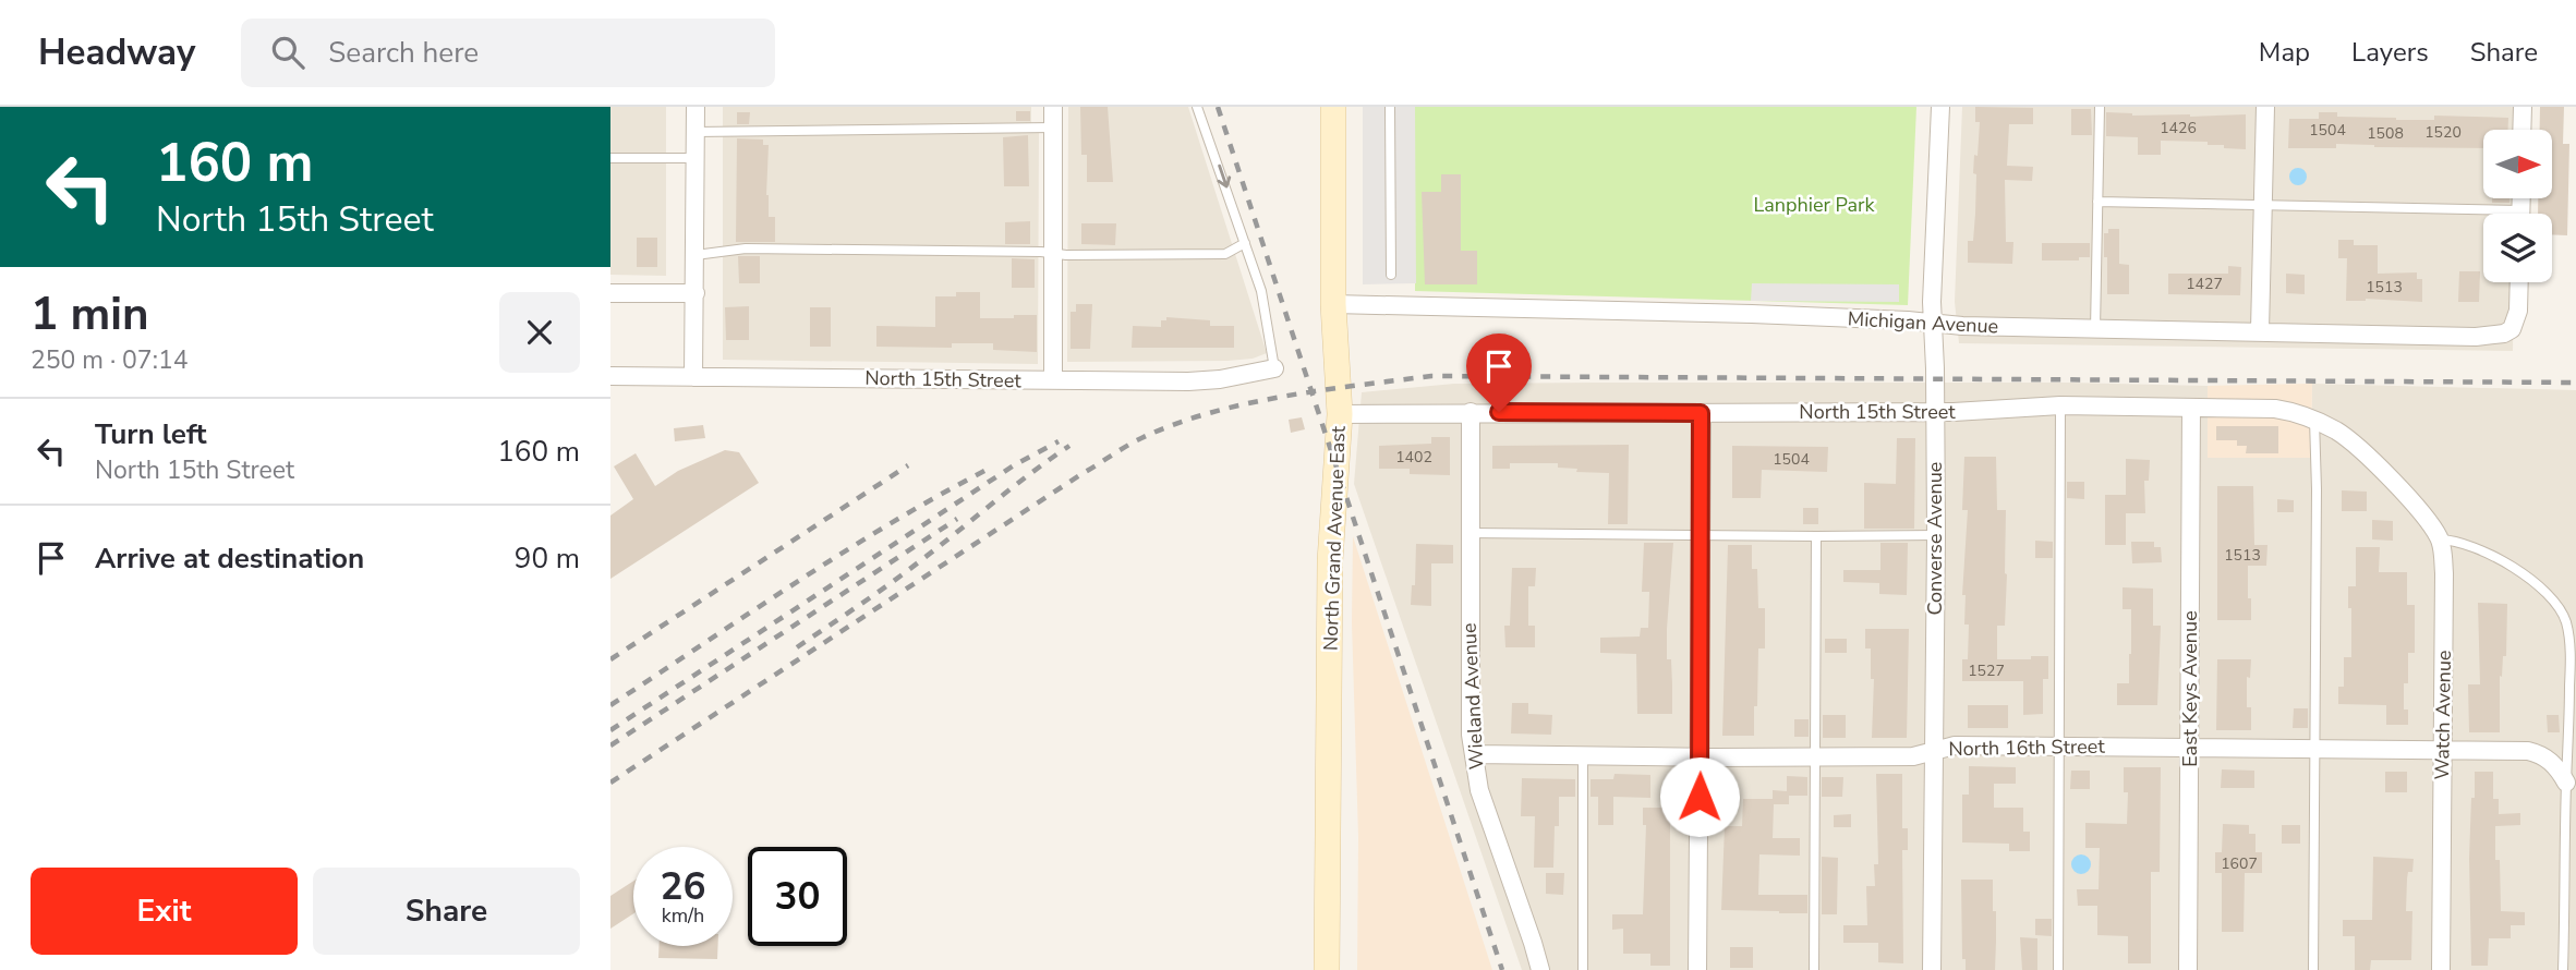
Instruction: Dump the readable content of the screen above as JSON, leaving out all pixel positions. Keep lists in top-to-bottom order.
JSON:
{
  "streets": {
    "street": [
      "Michigan Avenue",
      "North 15th Street",
      "North Grand Avenue East",
      "Converse Avenue",
      "East Keys Avenue",
      "Wieland Avenue",
      "Watch Avenue",
      "North 16th Street"
    ]
  },
  "crossings": [
    ["Michigan Avenue", "North Grand Avenue East"],
    ["Michigan Avenue", "Converse Avenue"],
    ["North 15th Street", "North Grand Avenue East"],
    ["North 15th Street", "Converse Avenue"],
    ["North 15th Street", "East Keys Avenue"],
    ["North 15th Street", "Wieland Avenue"],
    ["North 15th Street", "Watch Avenue"],
    ["Converse Avenue", "North 16th Street"],
    ["East Keys Avenue", "North 16th Street"],
    ["Wieland Avenue", "North 16th Street"],
    ["Watch Avenue", "North 16th Street"]
  ],
  "parks": ["Lanphier Park"],
  "house_numbers": [
    "1426",
    "1504",
    "1520",
    "1508",
    "1427",
    "1513",
    "1402",
    "1504",
    "1513",
    "1527",
    "1607"
  ],
  "north": "right",
  "page": {
    "header": "Headway",
    "search": "Search here",
    "nav": ["Map", "Layers", "Share"],
    "turn": ["160 m", "North 15th Street"],
    "heading": ["1 min", "250 m · 07:14"],
    "list": [
      {
        "name": "Turn left",
        "note": "North 15th Street",
        "value": "160 m"
      },
      {
        "name": "Arrive at destination",
        "value": "90 m"
      }
    ],
    "speed": "26 km/h",
    "limit": "30",
    "buttons": ["Exit", "Share"]
  }
}
